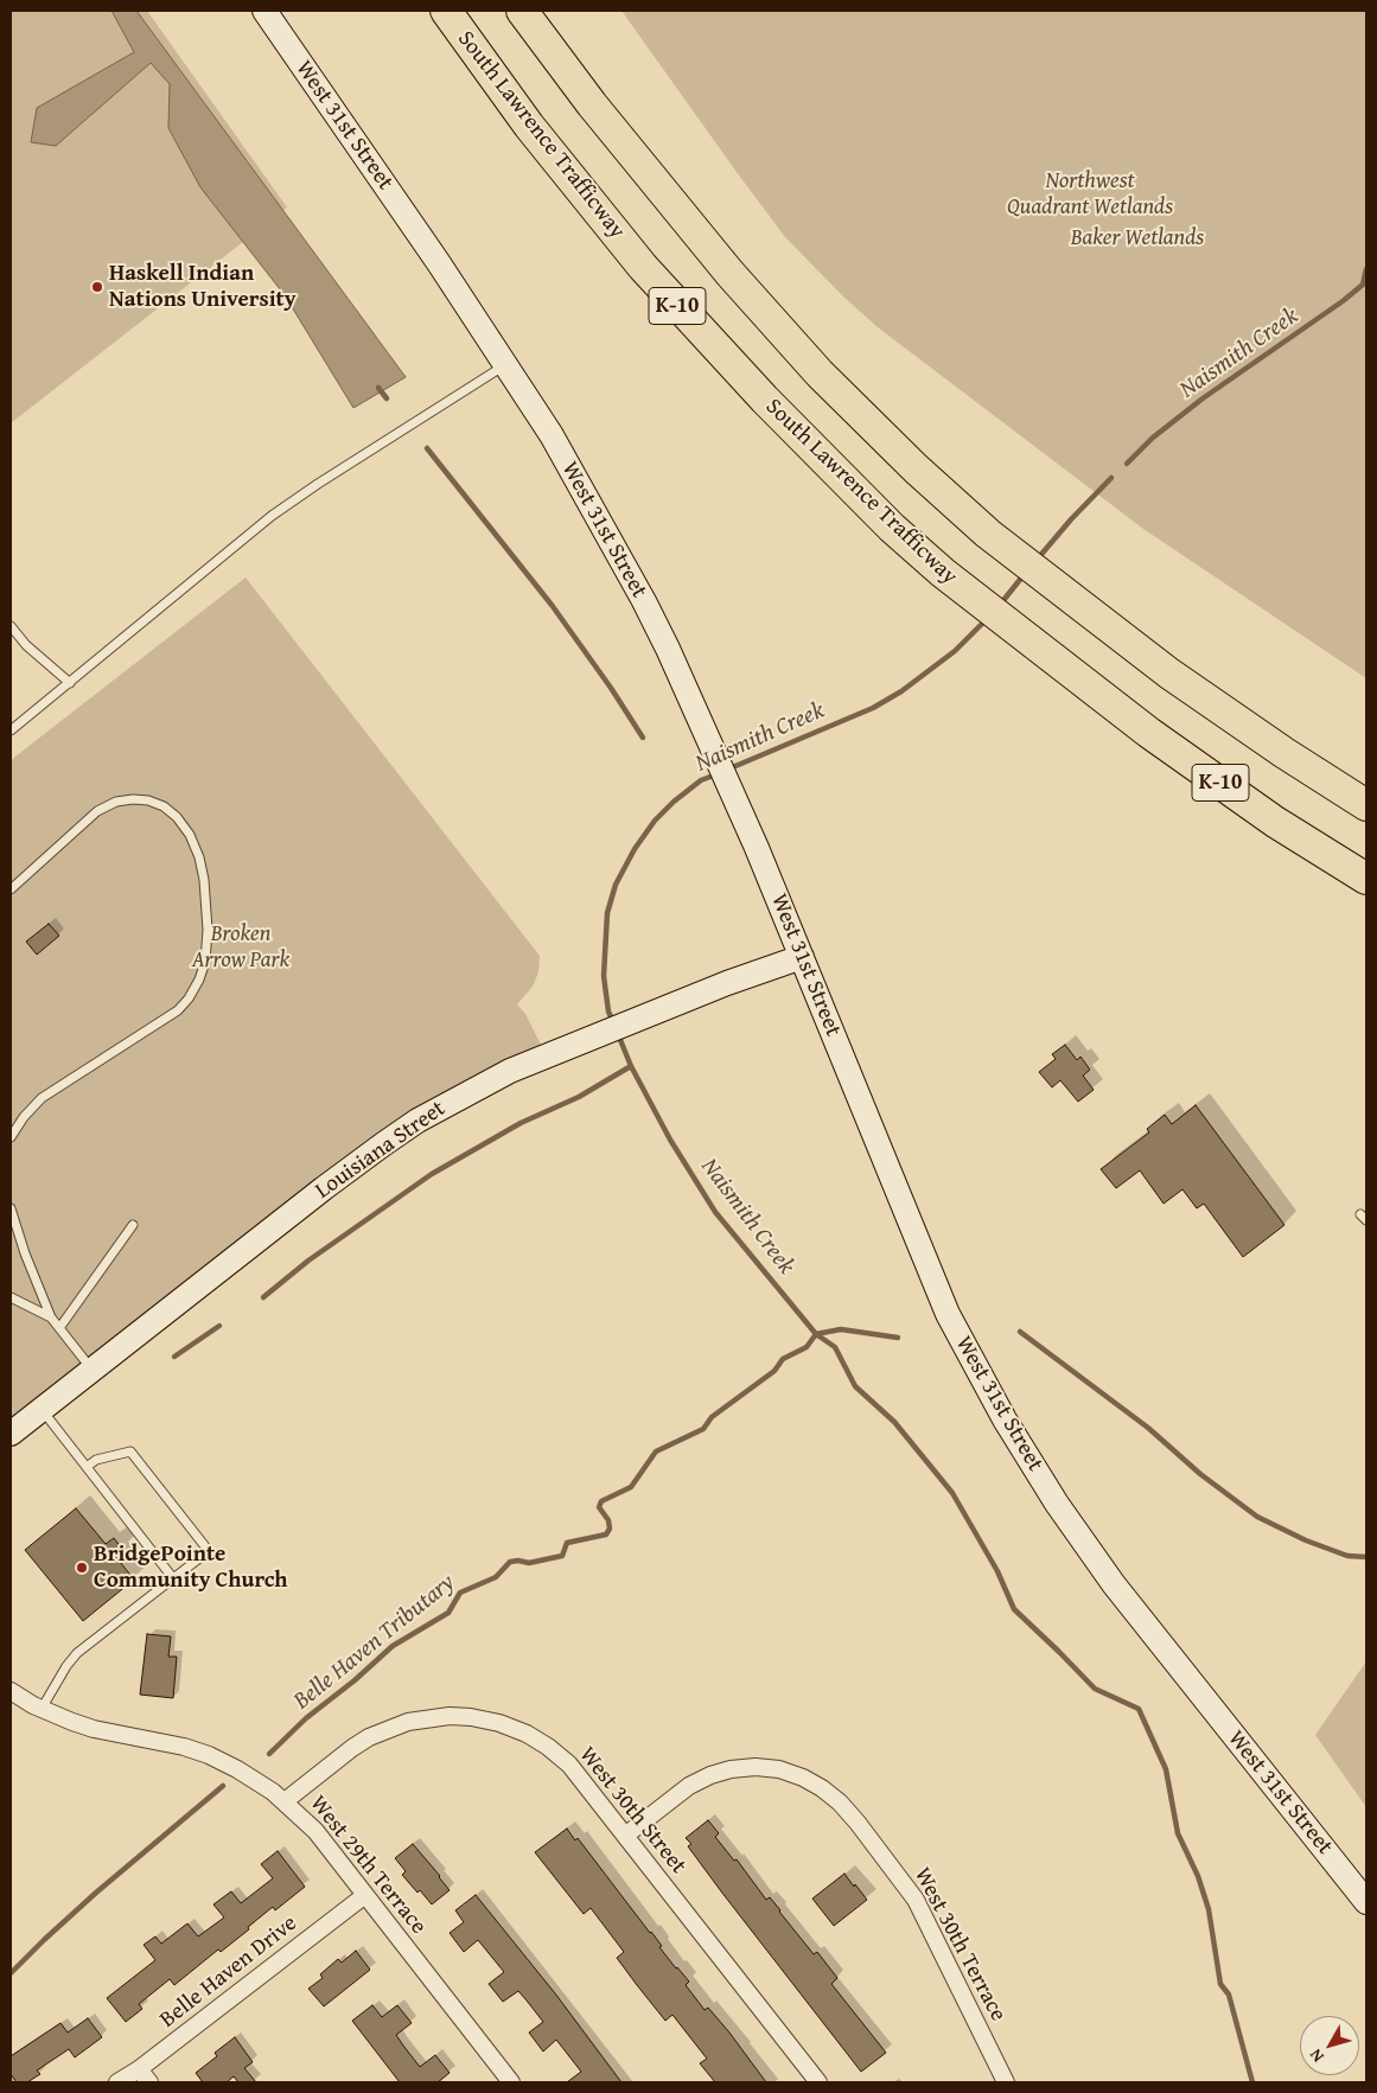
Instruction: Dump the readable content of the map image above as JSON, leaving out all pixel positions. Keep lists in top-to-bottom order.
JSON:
{
  "streets": {
    "highway": ["South Lawrence Trafficway", "K-10"],
    "main road": ["West 31st Street", "Louisiana Street"],
    "street": [
      "West 30th Street",
      "West 29th Terrace",
      "West 30th Terrace",
      "Belle Haven Drive"
    ]
  },
  "crossings": [
    ["West 31st Street", "Louisiana Street"],
    ["West 30th Street", "West 29th Terrace"],
    ["West 30th Street", "West 30th Terrace"],
    ["West 29th Terrace", "Belle Haven Drive"]
  ],
  "water": ["Naismith Creek", "Belle Haven Tributary"],
  "parks": ["Northwest Quadrant Wetlands", "Baker Wetlands", "Broken Arrow Park"],
  "places": ["Haskell Indian Nations University", "BridgePointe Community Church"],
  "north": "bottom left"
}
